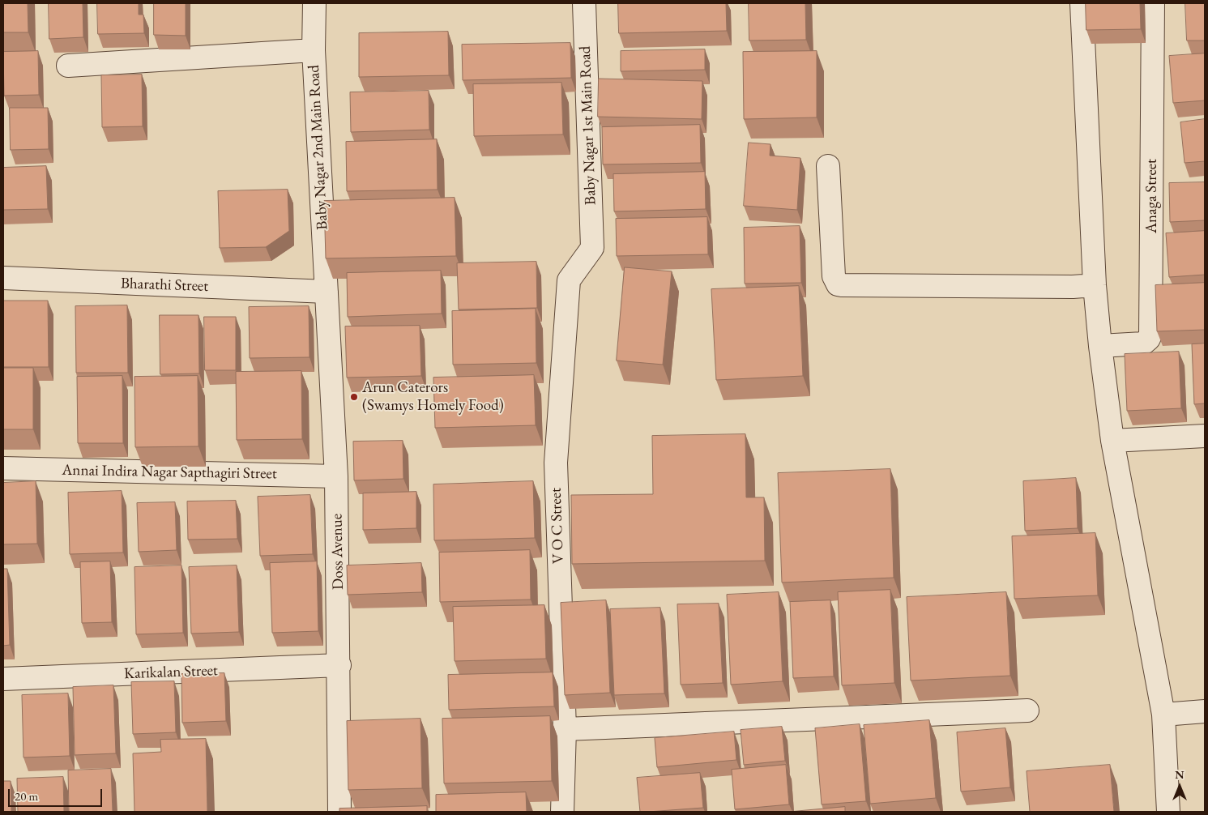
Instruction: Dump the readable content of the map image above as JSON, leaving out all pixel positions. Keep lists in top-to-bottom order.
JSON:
{
  "streets": {
    "street": [
      "Baby Nagar 1st Main Road",
      "Baby Nagar 2nd Main Road",
      "Anaga Street",
      "Bharathi Street",
      "Annai Indira Nagar Sapthagiri Street",
      "V O C Street",
      "Doss Avenue",
      "Karikalan Street"
    ]
  },
  "crossings": [
    ["Baby Nagar 1st Main Road", "V O C Street"],
    ["Baby Nagar 2nd Main Road", "Bharathi Street"],
    ["Baby Nagar 2nd Main Road", "Doss Avenue"],
    ["Bharathi Street", "Doss Avenue"],
    ["Annai Indira Nagar Sapthagiri Street", "Doss Avenue"],
    ["Doss Avenue", "Karikalan Street"]
  ],
  "places": ["Arun Caterors (Swamys Homely Food)"],
  "scale_bar": "20 m",
  "north": "top"
}
